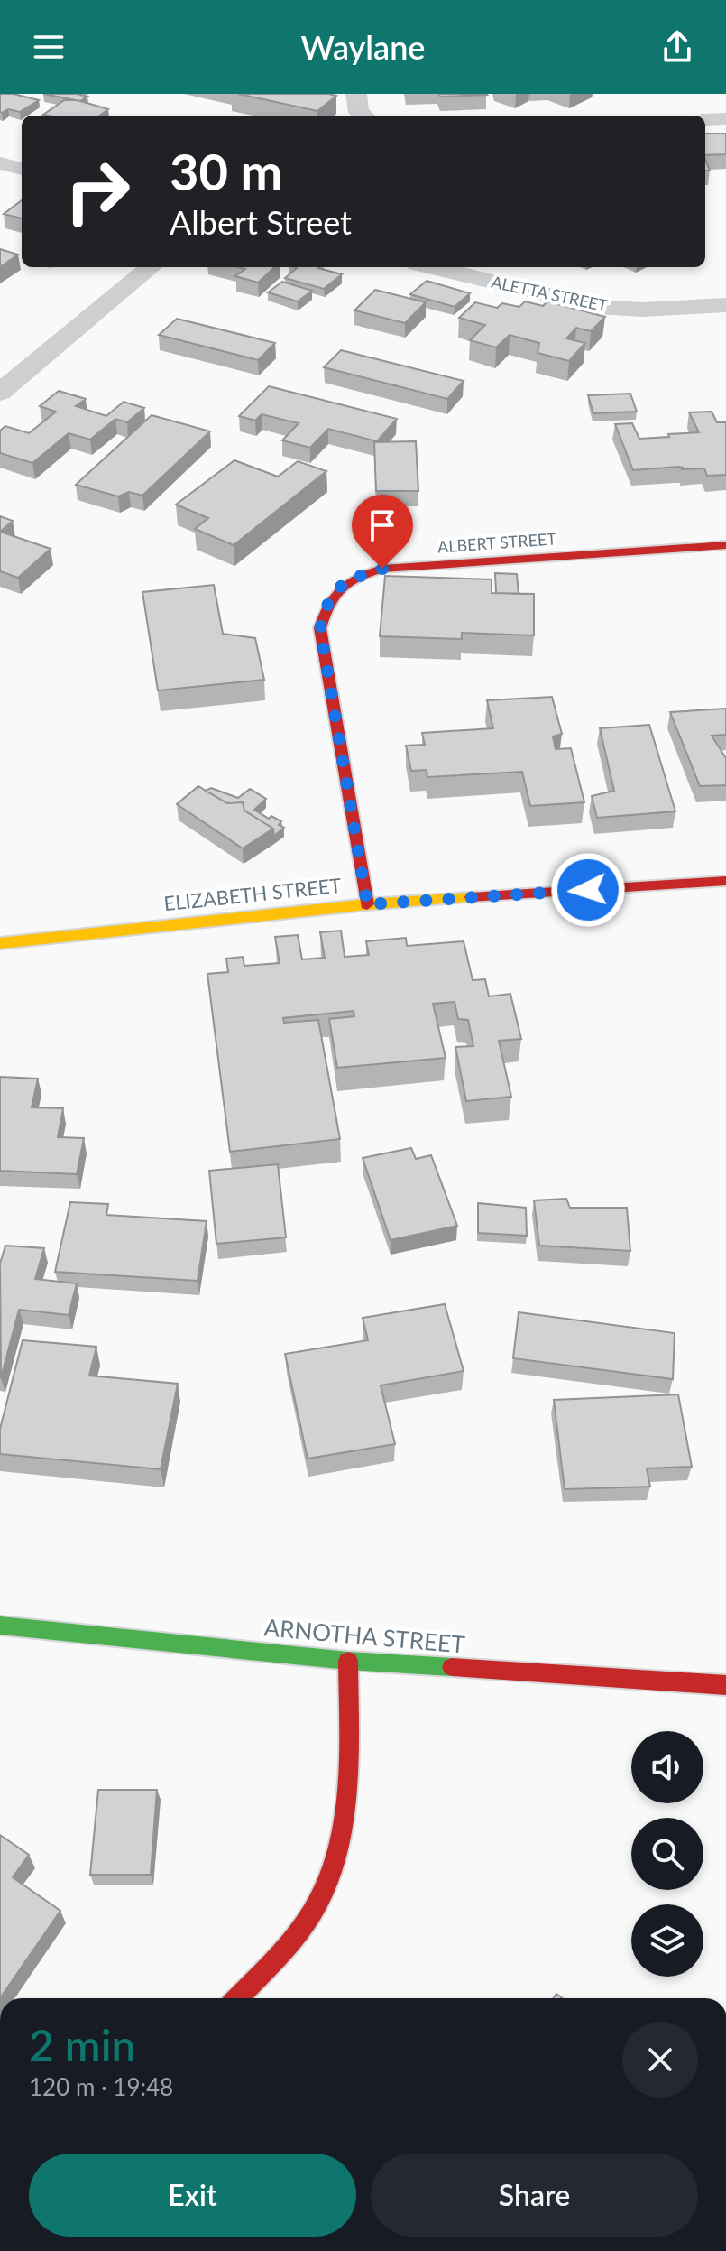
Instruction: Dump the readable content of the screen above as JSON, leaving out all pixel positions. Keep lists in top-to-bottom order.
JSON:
{
  "streets": {
    "street": [
      "ALETTA STREET",
      "ALBERT STREET",
      "ELIZABETH STREET",
      "ARNOTHA STREET"
    ]
  },
  "crossings": [
    ["ALBERT STREET", "ELIZABETH STREET"]
  ],
  "page": {
    "header": "Waylane",
    "turn": ["30 m", "Albert Street"],
    "heading": ["2 min", "120 m · 19:48"],
    "buttons": ["Exit", "Share"]
  }
}
